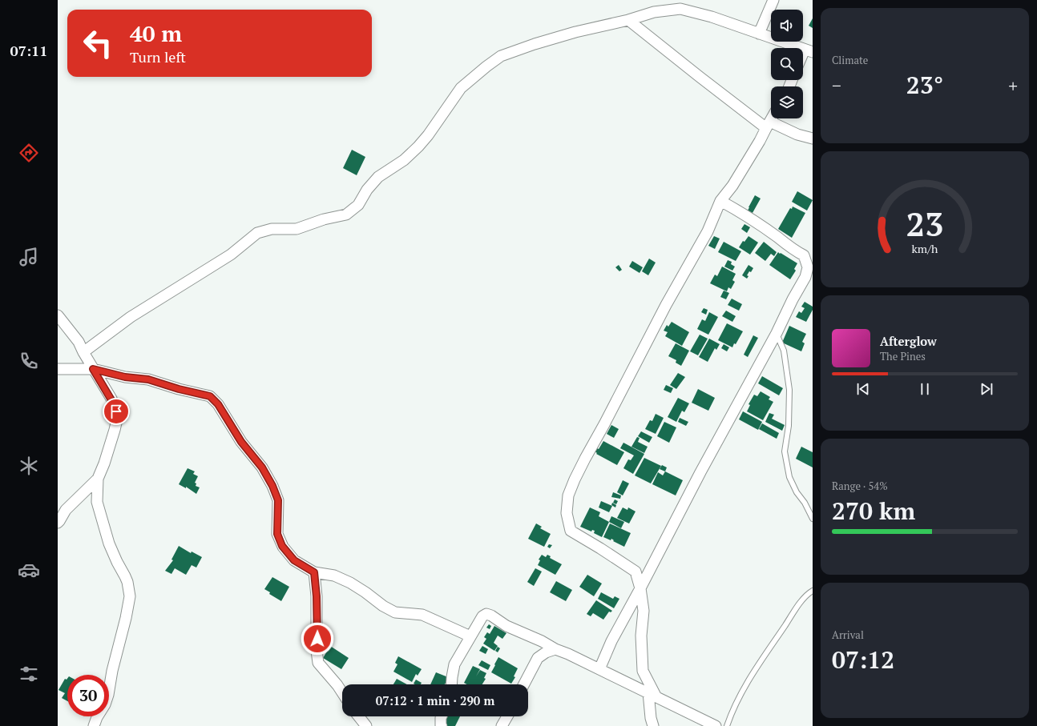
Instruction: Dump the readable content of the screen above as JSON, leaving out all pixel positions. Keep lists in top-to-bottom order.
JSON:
{
  "page": {
    "tabs": "07:11",
    "tile": [
      "Climate",
      ["Range · 54%", "270 km"],
      ["Arrival", "07:12"]
    ],
    "turn": ["40 m", "Turn left"],
    "heat": ["−", "23°", "+"],
    "song": ["Afterglow", "The Pines"],
    "limit": "30",
    "trip": "07:12 · 1 min · 290 m",
    "gauge": ["23", "km/h"]
  }
}
